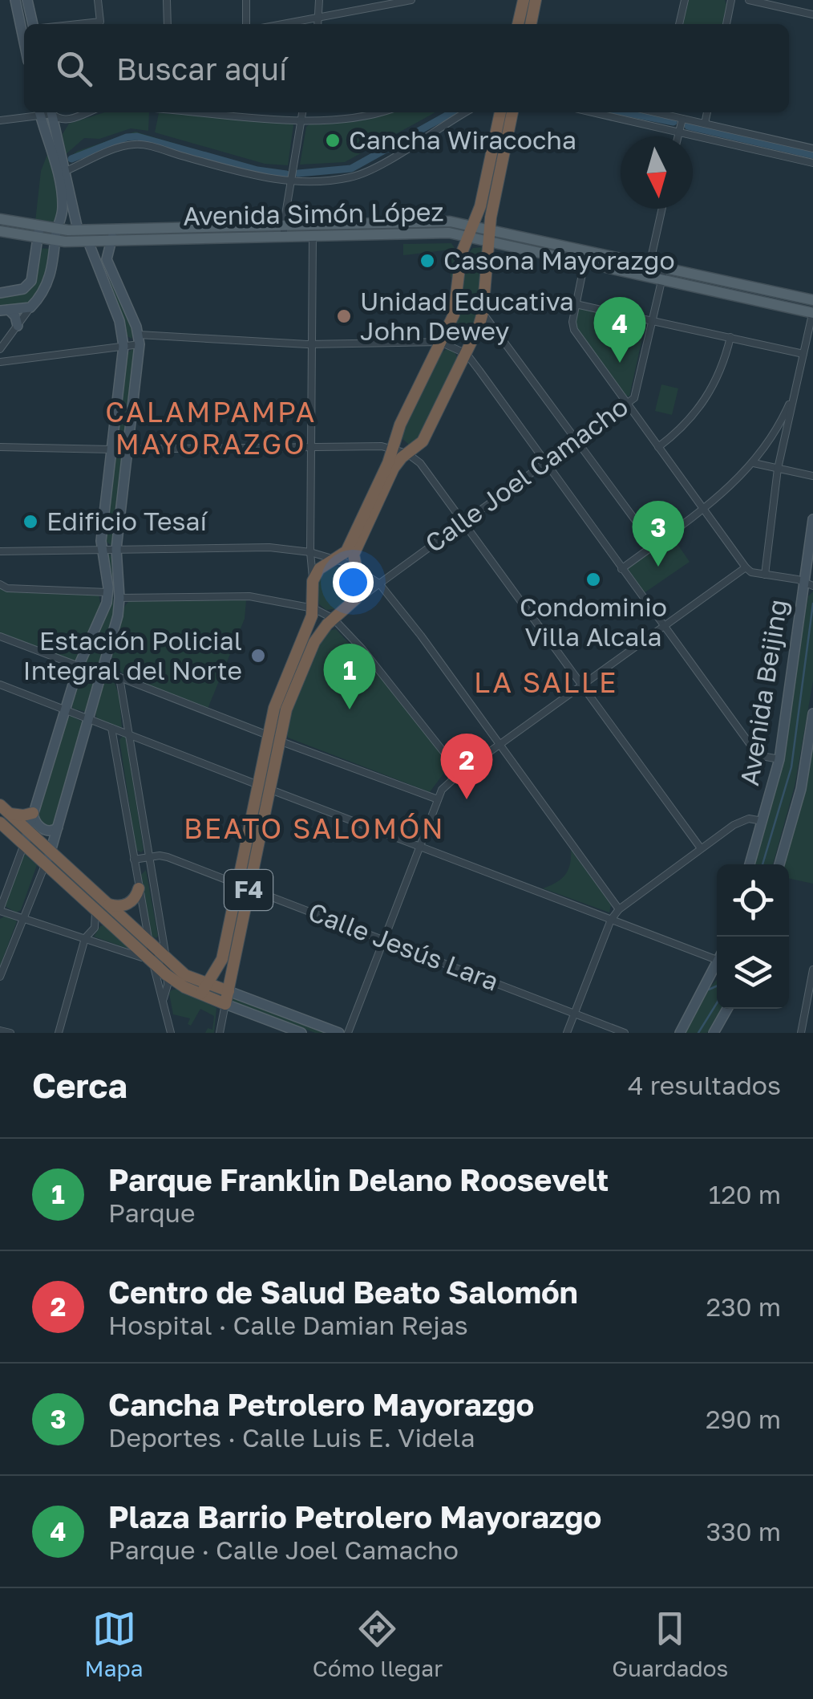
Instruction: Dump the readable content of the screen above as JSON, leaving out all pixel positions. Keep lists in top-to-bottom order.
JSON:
{
  "streets": {
    "highway": ["F4"],
    "main road": ["Avenida Simón López"],
    "street": ["Calle Joel Camacho", "Avenida Beijing", "Calle Jesús Lara"]
  },
  "crossings": [
    ["Avenida Simón López", "Calle Joel Camacho"],
    ["Calle Joel Camacho", "F4"],
    ["F4", "Calle Jesús Lara"]
  ],
  "districts": ["CALAMPAMPA MAYORAZGO", "LA SALLE", "BEATO SALOMÓN"],
  "places": [
    "Cancha Wiracocha",
    "Casona Mayorazgo",
    "Unidad Educativa John Dewey",
    "Edificio Tesaí",
    "Condominio Villa Alcala",
    "Estación Policial Integral del Norte"
  ],
  "north": "bottom",
  "page": {
    "search": "Buscar aquí",
    "pins": [
      "4",
      "3",
      "1",
      "2"
    ],
    "heading": ["Cerca", "4 resultados"],
    "list": [
      {
        "mark": "1",
        "name": "Parque Franklin Delano Roosevelt",
        "note": "Parque",
        "value": "120 m"
      },
      {
        "mark": "2",
        "name": "Centro de Salud Beato Salomón",
        "note": "Hospital · Calle Damian Rejas",
        "value": "230 m"
      },
      {
        "mark": "3",
        "name": "Cancha Petrolero Mayorazgo",
        "note": "Deportes · Calle Luis E. Videla",
        "value": "290 m"
      },
      {
        "mark": "4",
        "name": "Plaza Barrio Petrolero Mayorazgo",
        "note": "Parque · Calle Joel Camacho",
        "value": "330 m"
      }
    ],
    "nav": ["Mapa", "Cómo llegar", "Guardados"]
  }
}
